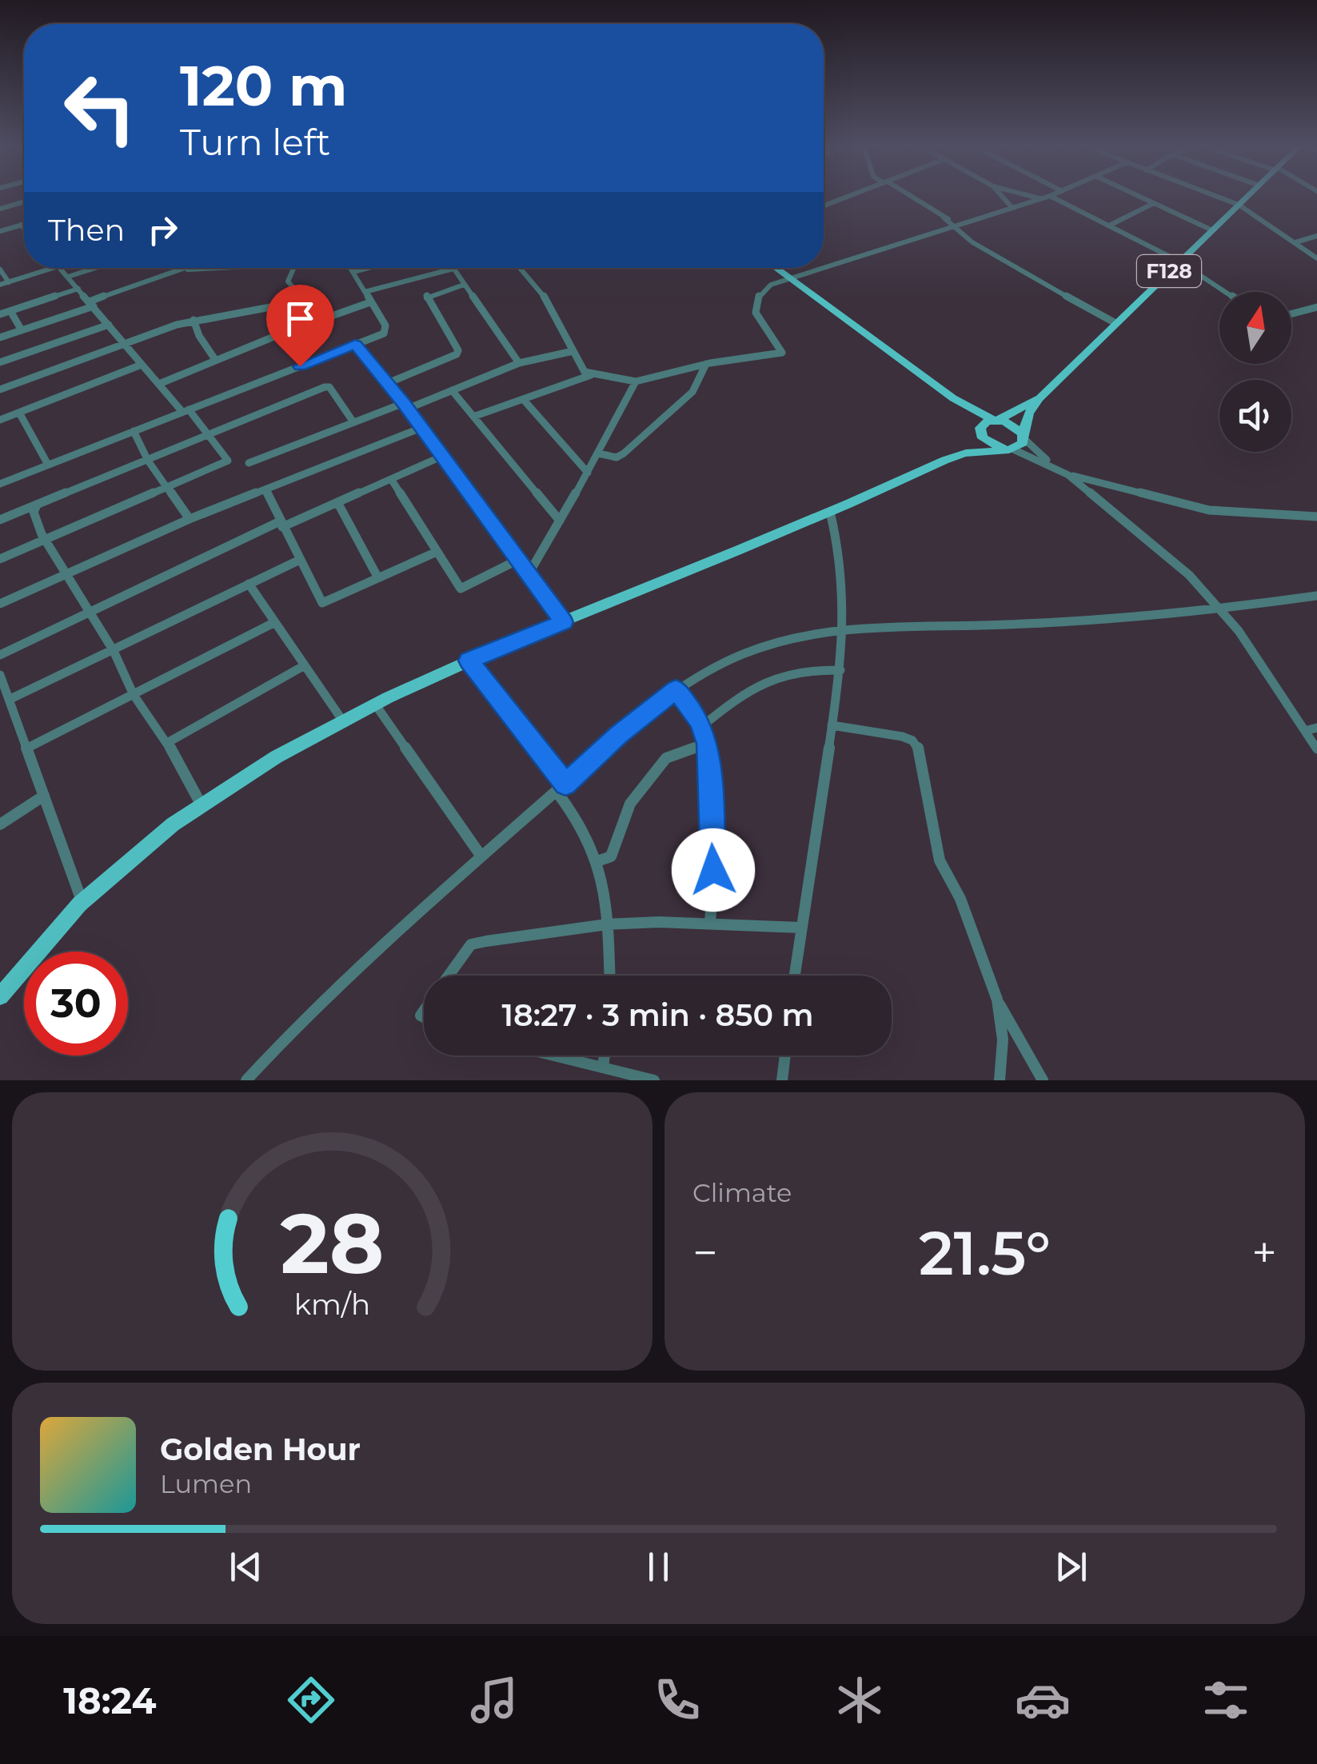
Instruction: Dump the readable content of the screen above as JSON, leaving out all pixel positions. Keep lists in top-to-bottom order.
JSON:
{
  "streets": {
    "main road": ["F128"]
  },
  "north": "top",
  "page": {
    "turn": ["120 m", "Turn left"],
    "then": "Then",
    "limit": "30",
    "trip": "18:27 · 3 min · 850 m",
    "tile": "Climate",
    "heat": ["−", "21.5°", "+"],
    "song": ["Golden Hour", "Lumen"],
    "tabs": "18:24",
    "gauge": ["28", "km/h"]
  }
}
